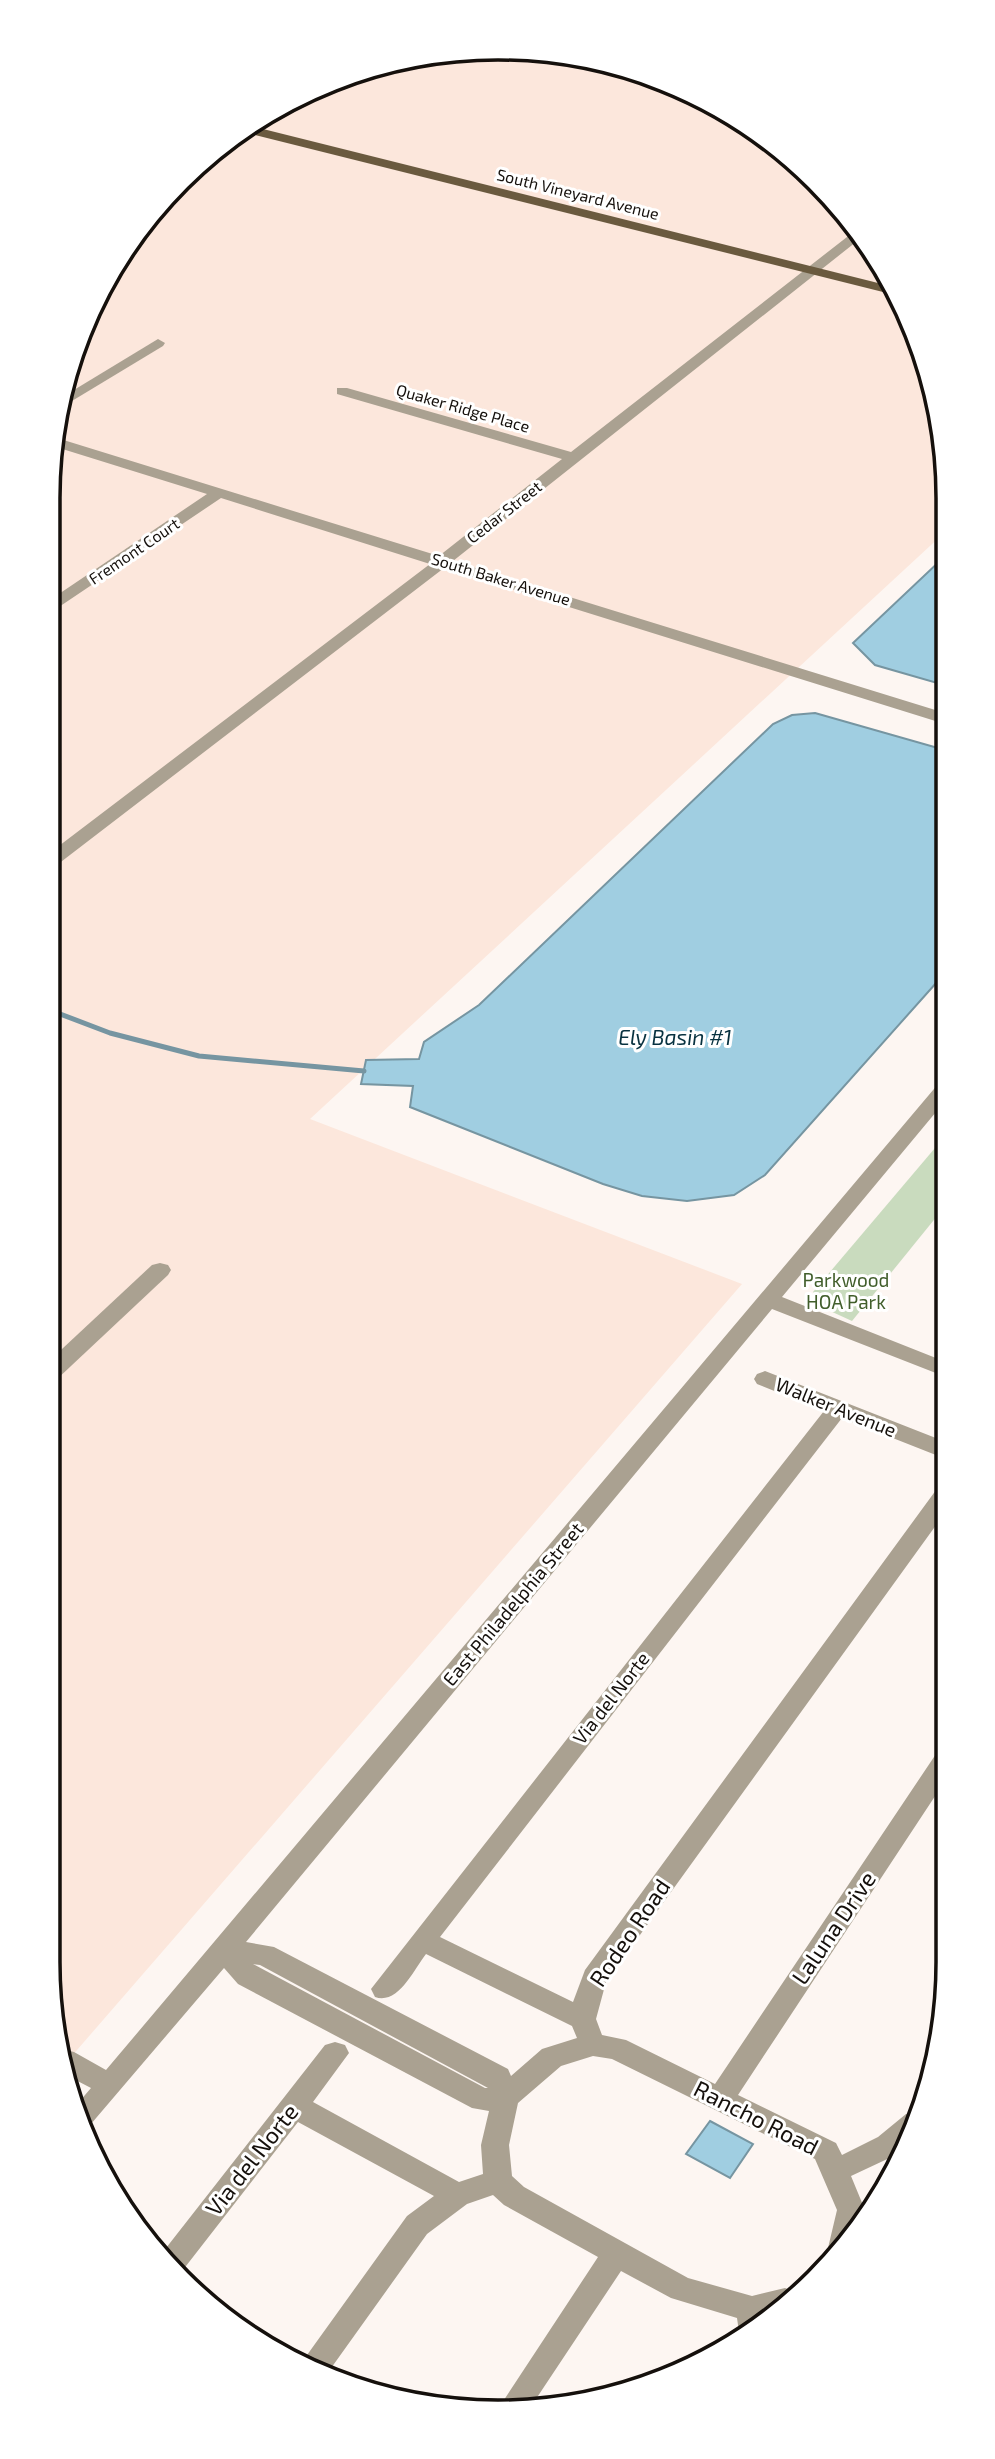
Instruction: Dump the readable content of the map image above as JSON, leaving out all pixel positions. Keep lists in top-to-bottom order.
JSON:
{
  "streets": {
    "main road": ["South Vineyard Avenue"],
    "street": [
      "Quaker Ridge Place",
      "Cedar Street",
      "Fremont Court",
      "South Baker Avenue",
      "Walker Avenue",
      "East Philadelphia Street",
      "Via del Norte",
      "Laluna Drive",
      "Rodeo Road",
      "Rancho Road"
    ]
  },
  "crossings": [
    ["South Vineyard Avenue", "Cedar Street"],
    ["Quaker Ridge Place", "Cedar Street"],
    ["Cedar Street", "South Baker Avenue"],
    ["Fremont Court", "South Baker Avenue"],
    ["Walker Avenue", "Via del Norte"],
    ["Laluna Drive", "Rancho Road"]
  ],
  "water": ["Ely Basin #1"],
  "parks": ["Parkwood HOA Park"]
}
